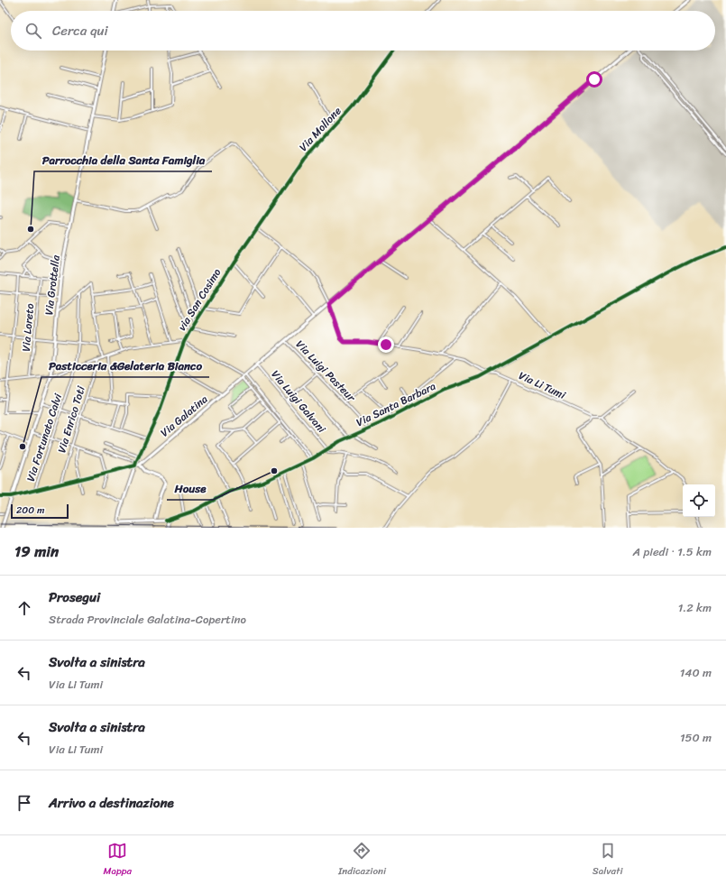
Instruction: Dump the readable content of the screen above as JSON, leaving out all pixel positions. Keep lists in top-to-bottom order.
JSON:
{
  "streets": {
    "street": [
      "Via Mollone",
      "Via Grottella",
      "via San Cosimo",
      "Via Loreto",
      "Via Luigi Pasteur",
      "Via Li Tumi",
      "Via Luigi Galvani",
      "Via Santa Barbara",
      "Via Galatina",
      "Via Enrico Toti",
      "Via Fortunato Calvi"
    ]
  },
  "crossings": [
    ["Via Mollone", "via San Cosimo"],
    ["Via Grottella", "Via Galatina"],
    ["via San Cosimo", "Via Galatina"],
    ["Via Luigi Pasteur", "Via Santa Barbara"],
    ["Via Luigi Pasteur", "Via Galatina"],
    ["Via Li Tumi", "Via Santa Barbara"],
    ["Via Li Tumi", "Via Galatina"],
    ["Via Luigi Galvani", "Via Santa Barbara"],
    ["Via Luigi Galvani", "Via Galatina"],
    ["Via Galatina", "Via Enrico Toti"],
    ["Via Galatina", "Via Fortunato Calvi"]
  ],
  "places": ["Parrocchia della Santa Famiglia", "Pasticceria &Gelateria Bianco", "House"],
  "scale_bar": "200 m",
  "page": {
    "search": "Cerca qui",
    "scale": "200 m",
    "heading": ["19 min", "A piedi · 1.5 km"],
    "list": [
      ["Prosegui", "Strada Provinciale Galatina-Copertino", "1.2 km"],
      ["Svolta a sinistra", "Via Li Tumi", "140 m"],
      ["Svolta a sinistra", "Via Li Tumi", "150 m"],
      "Arrivo a destinazione"
    ],
    "nav": ["Mappa", "Indicazioni", "Salvati"]
  }
}
